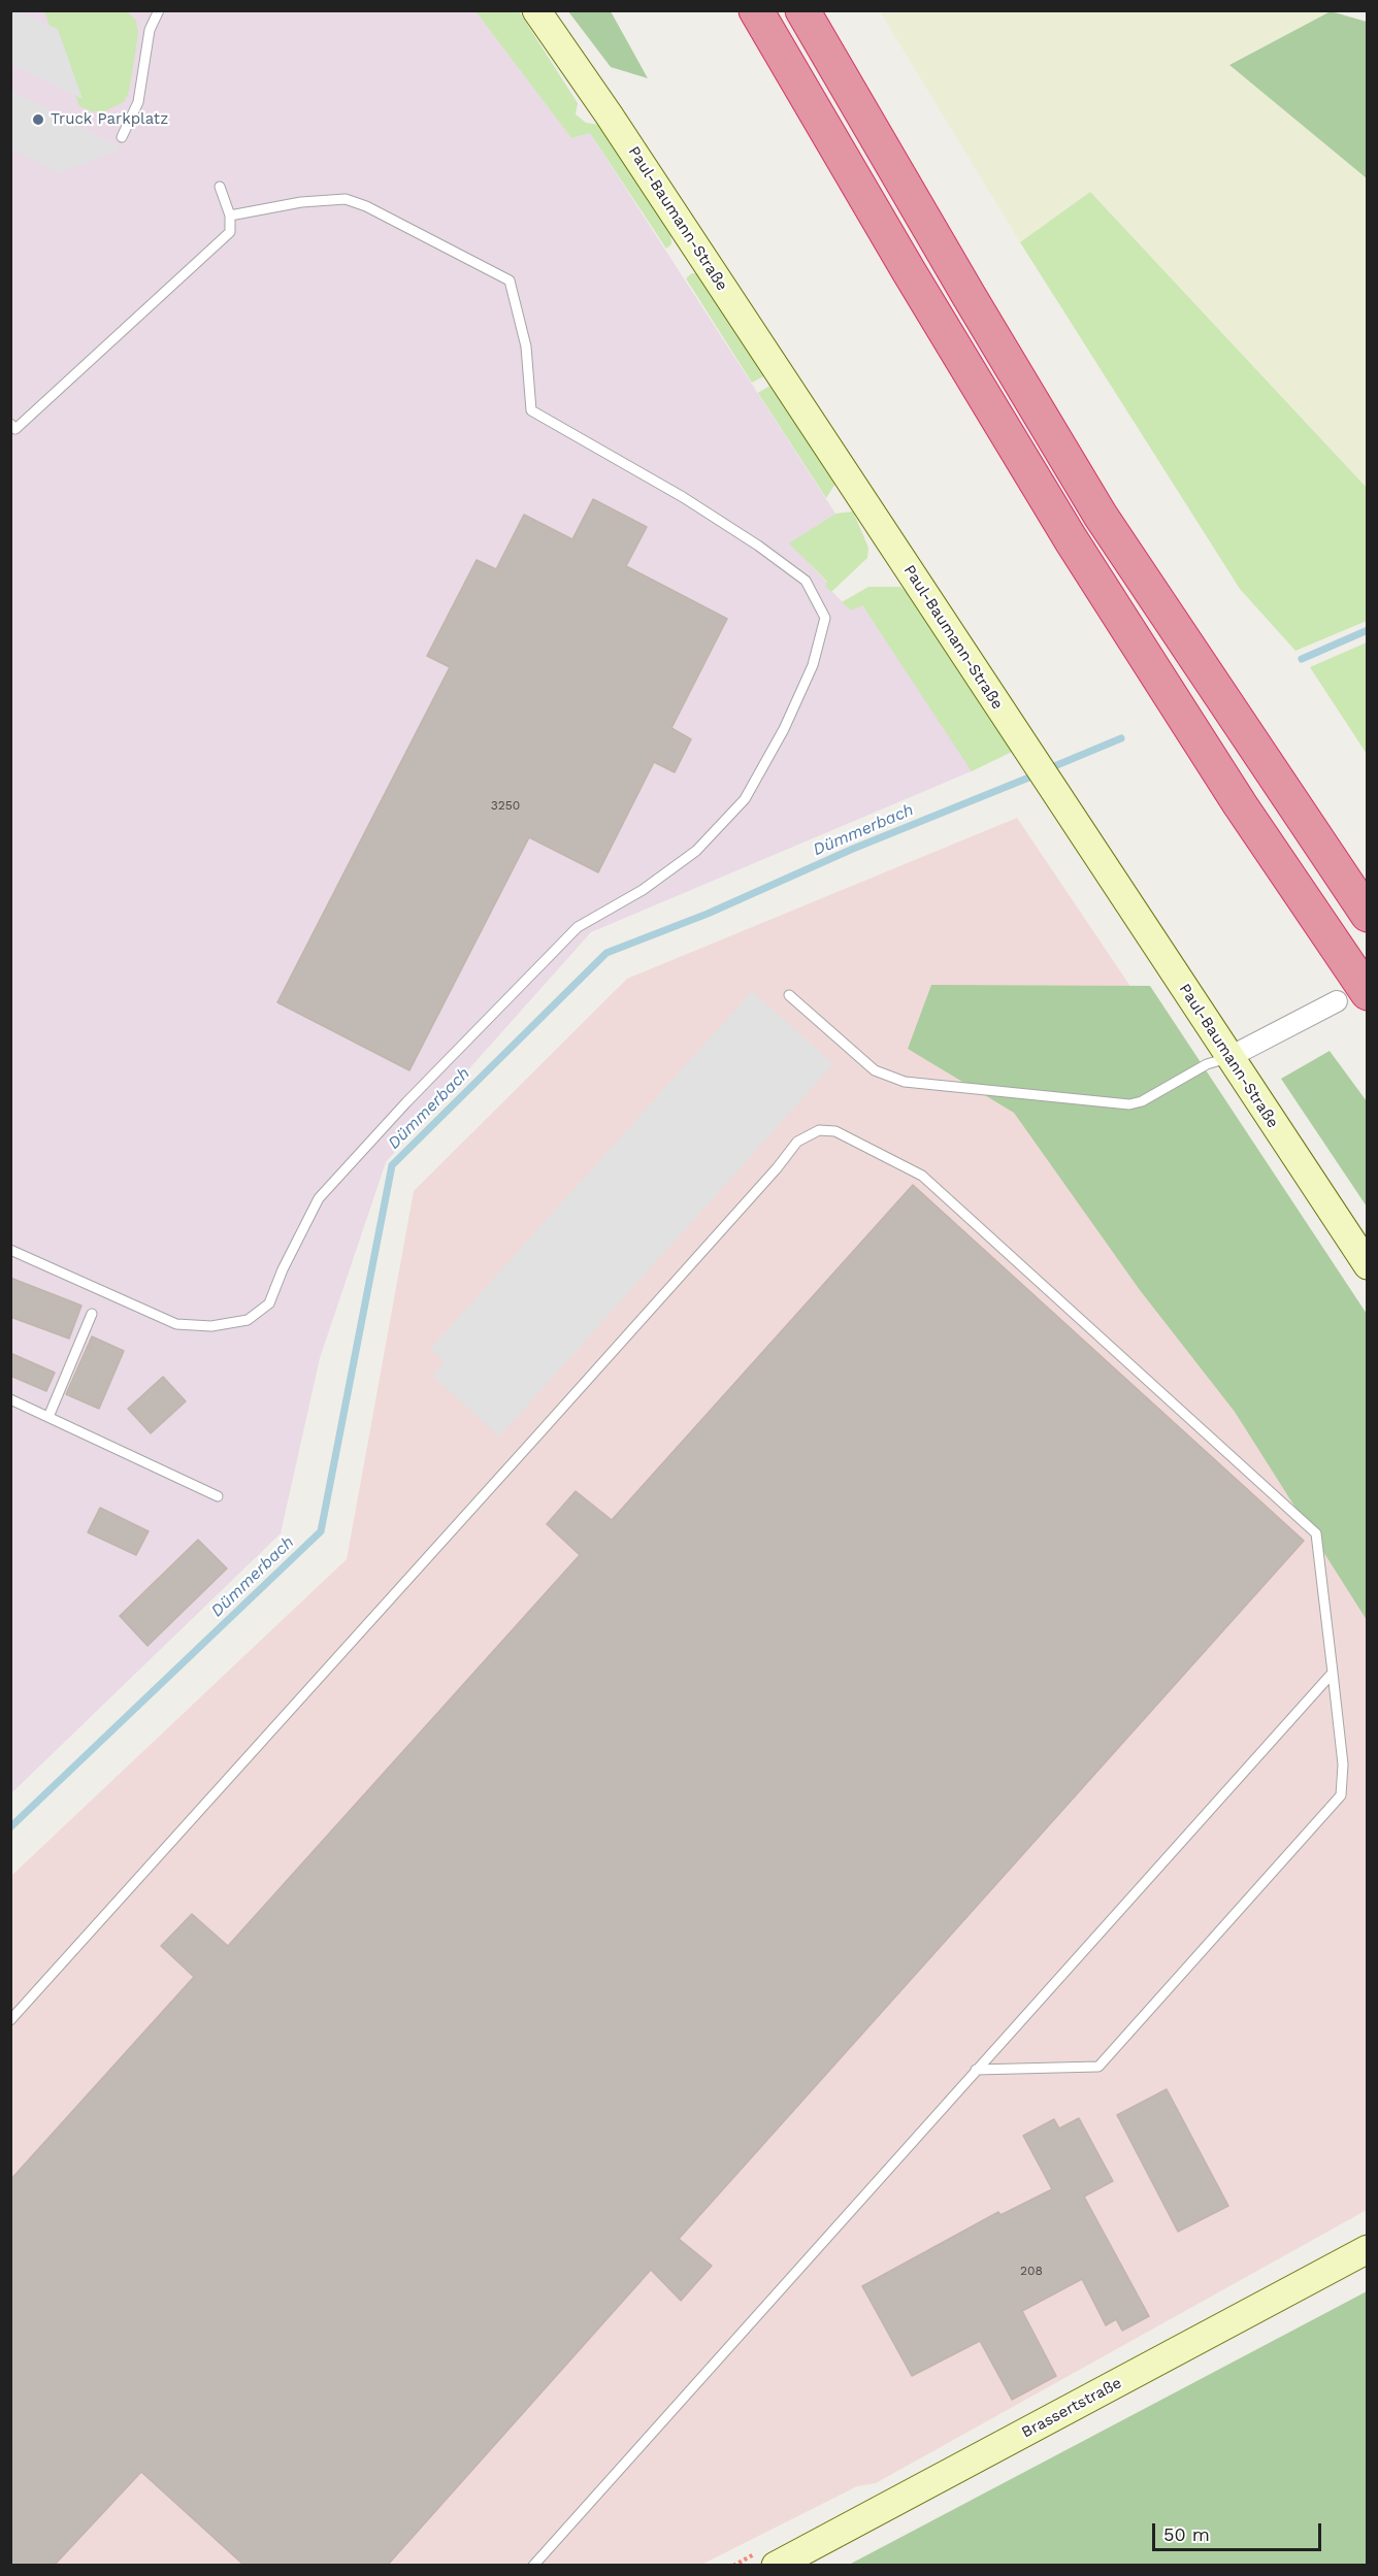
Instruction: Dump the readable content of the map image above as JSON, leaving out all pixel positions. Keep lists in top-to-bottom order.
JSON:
{
  "streets": {
    "main road": ["Paul-Baumann-Straße", "Brassertstraße"]
  },
  "water": ["Dümmerbach"],
  "places": ["Truck Parkplatz"],
  "house_numbers": ["3250", "208"],
  "scale_bar": "50 m"
}
